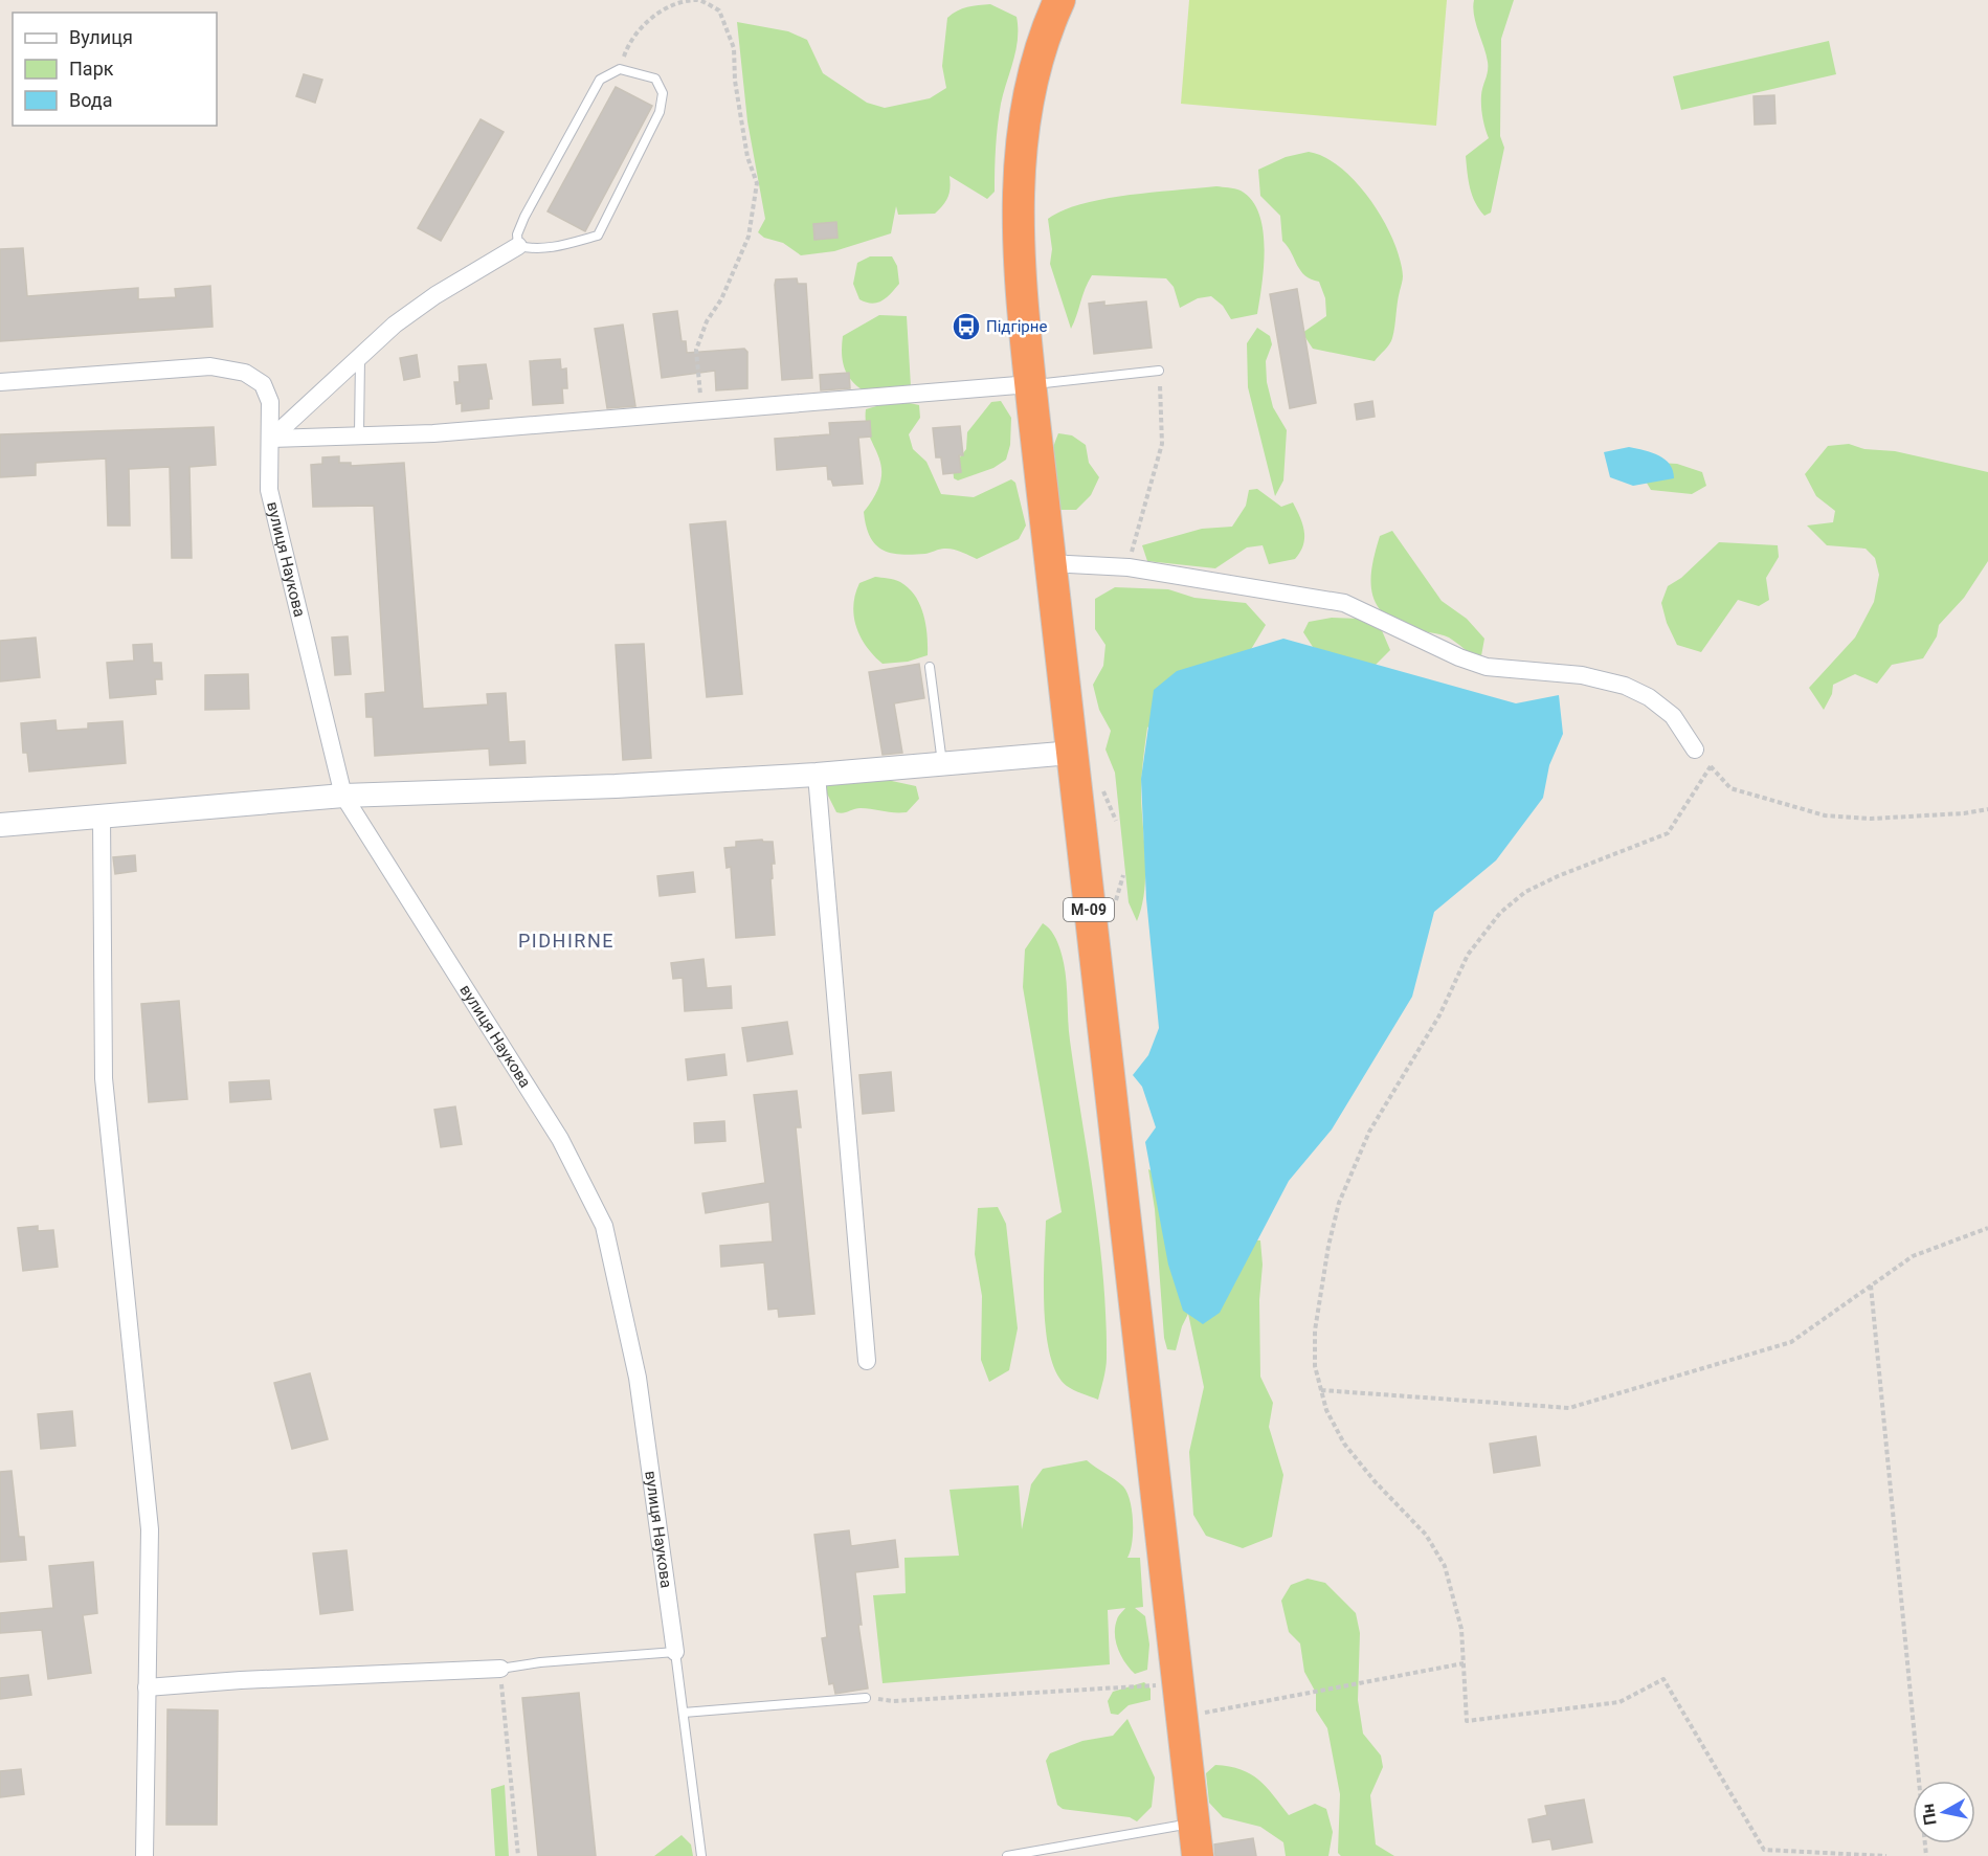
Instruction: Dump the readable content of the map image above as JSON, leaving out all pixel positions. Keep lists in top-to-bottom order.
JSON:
{
  "streets": {
    "highway": ["М-09"],
    "street": ["вулиця Наукова"]
  },
  "districts": ["PIDHIRNE"],
  "places": {
    "bus stop": ["Підгірне"]
  },
  "legend": ["Вулиця", "Парк", "Вода"],
  "north": "left"
}
